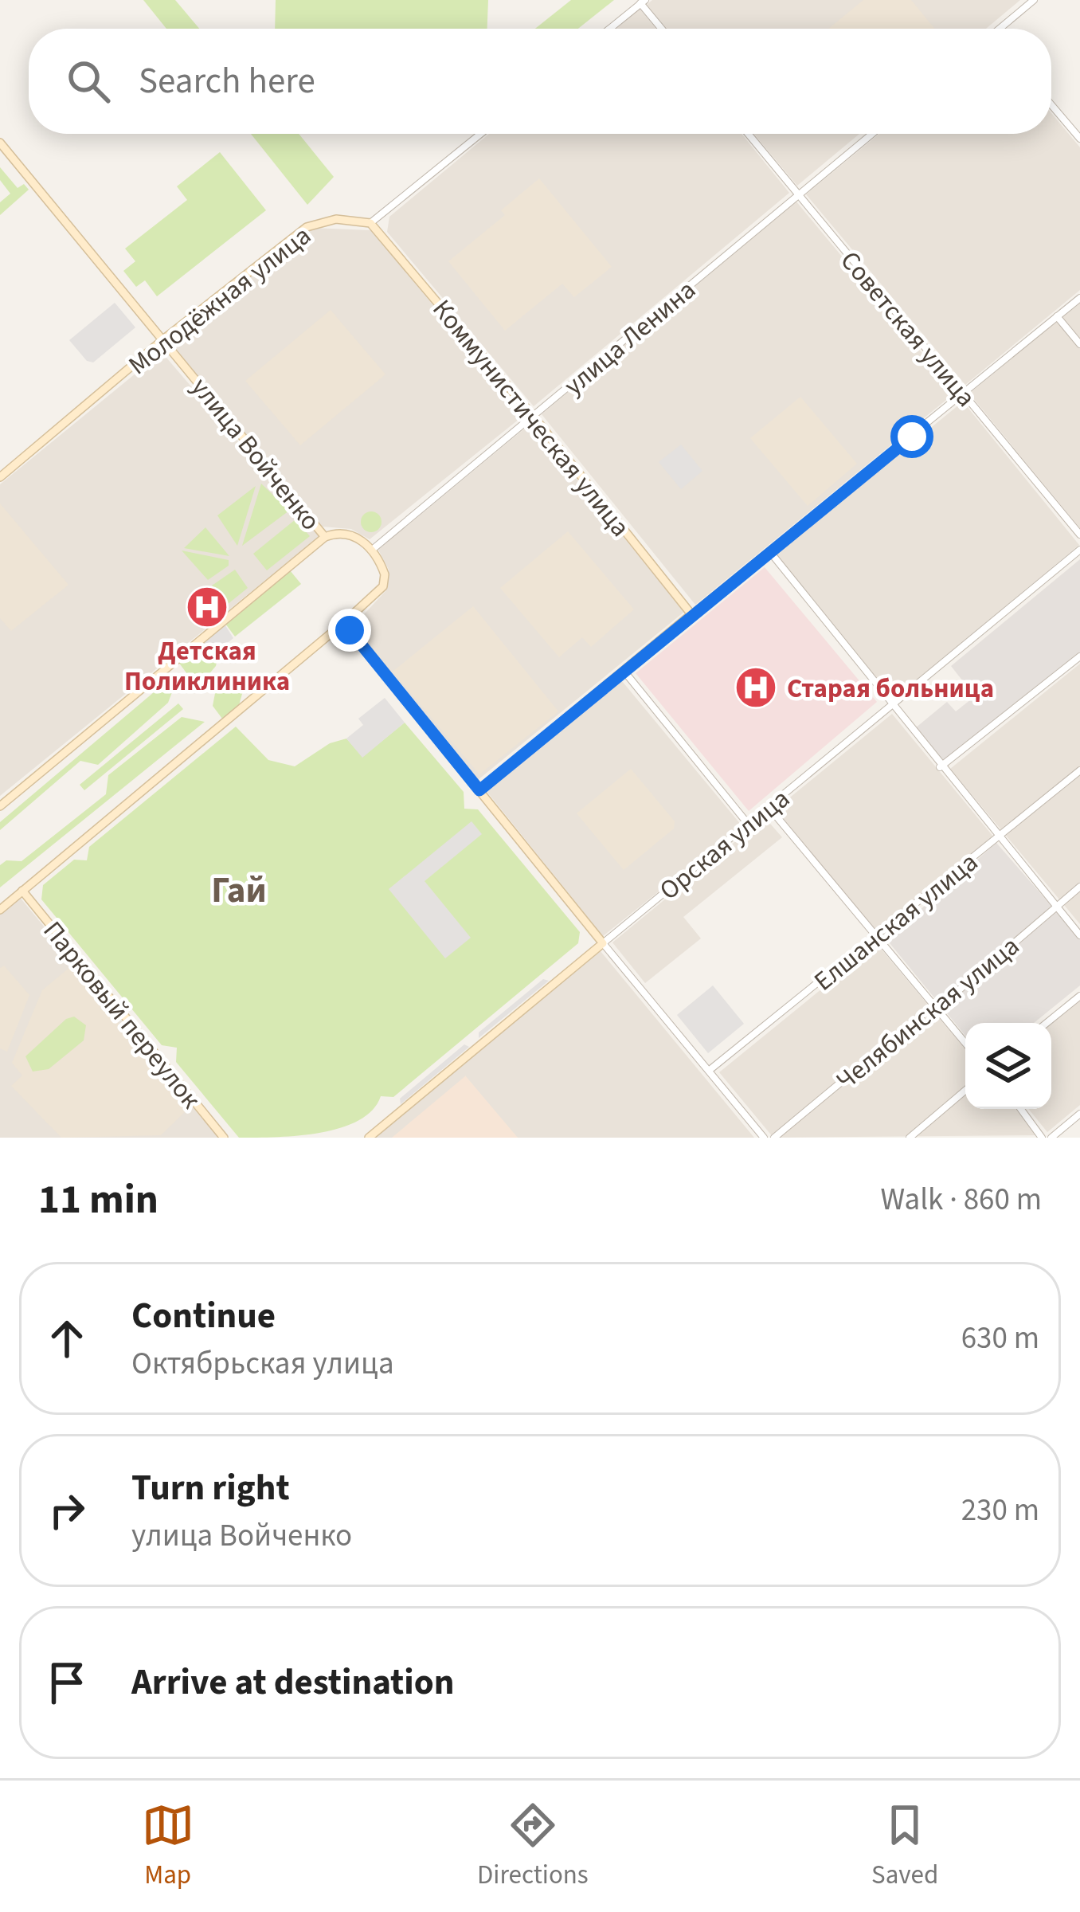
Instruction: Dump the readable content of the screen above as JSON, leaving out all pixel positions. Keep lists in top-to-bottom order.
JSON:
{
  "streets": {
    "main road": [
      "Молодёжная улица",
      "Коммунистическая улица",
      "улица Войченко",
      "Орская улица",
      "Парковый переулок"
    ],
    "street": [
      "Советская улица",
      "улица Ленина",
      "Елшанская улица",
      "Челябинская улица"
    ]
  },
  "crossings": [
    ["Молодёжная улица", "Коммунистическая улица"],
    ["Молодёжная улица", "улица Войченко"],
    ["Советская улица", "улица Ленина"],
    ["улица Ленина", "Коммунистическая улица"],
    ["улица Ленина", "улица Войченко"]
  ],
  "districts": ["Гай"],
  "places": {
    "hospital": ["Детская Поликлиника", "Старая больница"]
  },
  "page": {
    "search": "Search here",
    "heading": ["11 min", "Walk · 860 m"],
    "list": [
      ["Continue", "Октябрьская улица", "630 m"],
      ["Turn right", "улица Войченко", "230 m"],
      "Arrive at destination"
    ],
    "nav": ["Map", "Directions", "Saved"]
  }
}
